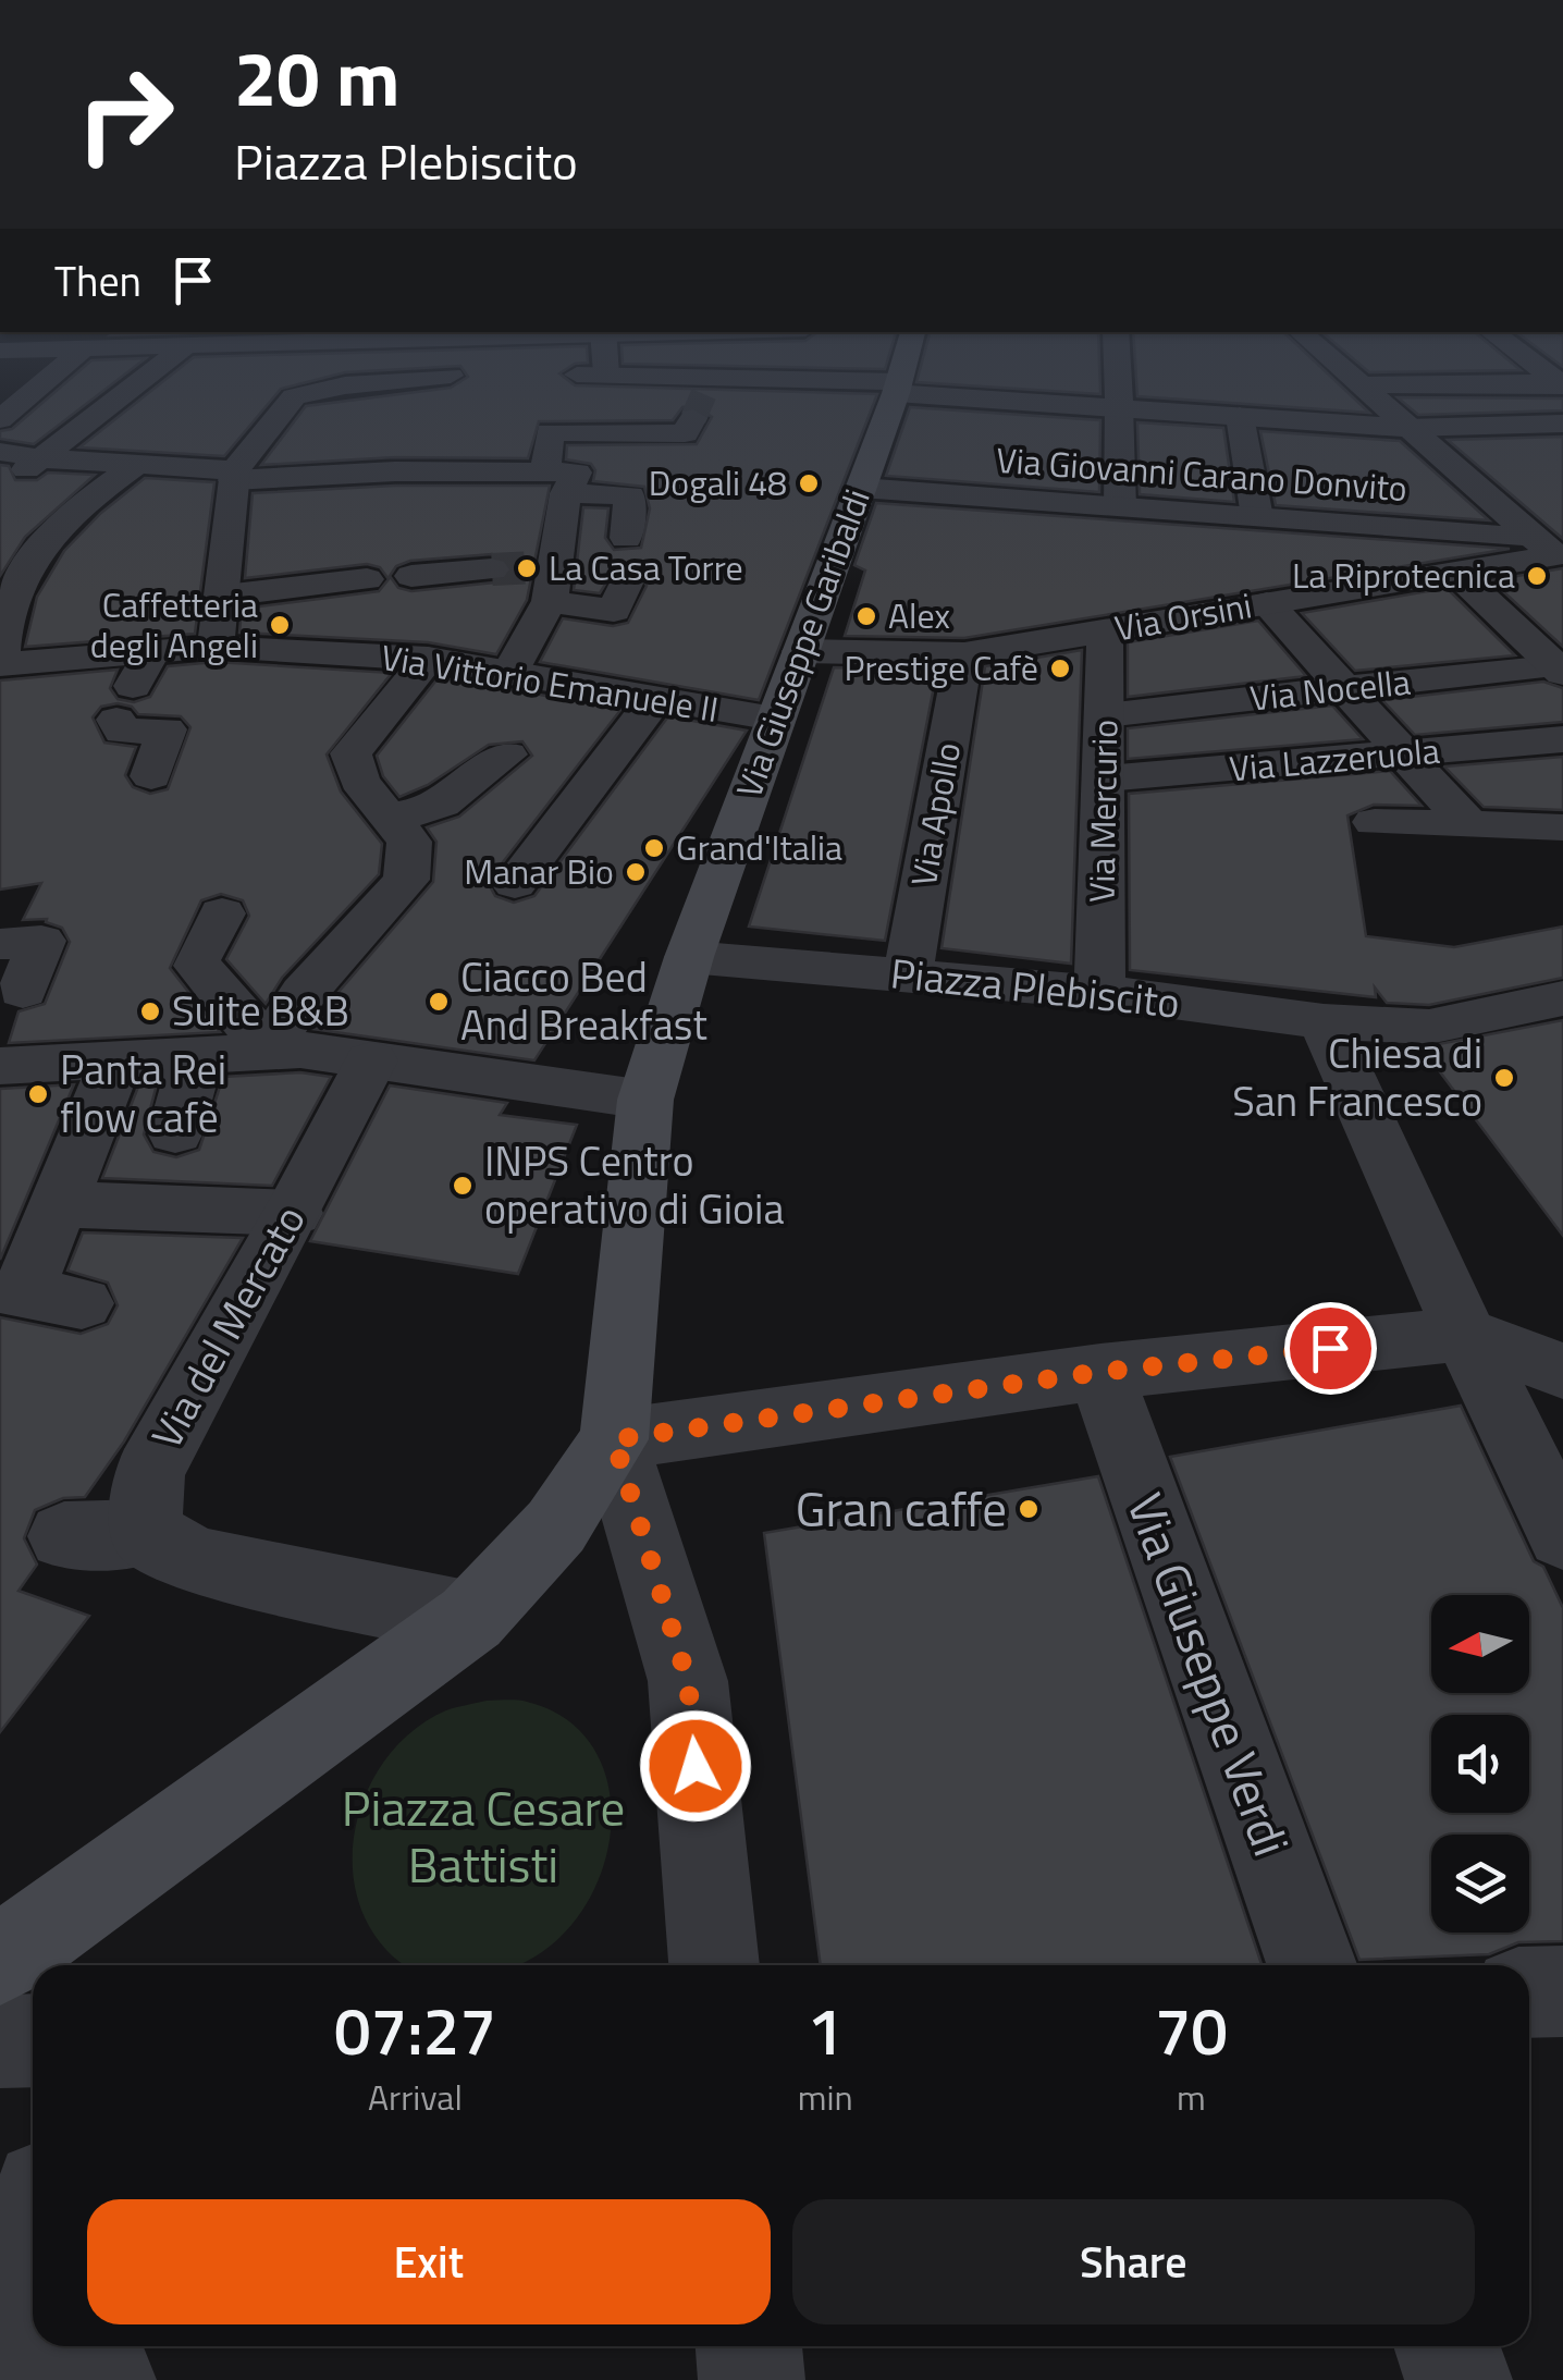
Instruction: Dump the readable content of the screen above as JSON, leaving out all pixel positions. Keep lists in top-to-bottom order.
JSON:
{
  "streets": {
    "main road": ["Via Giuseppe Garibaldi"],
    "street": [
      "Via Giovanni Carano Donvito",
      "Via Orsini",
      "Via Vittorio Emanuele II",
      "Via Nocella",
      "Via Lazzeruola",
      "Via Mercurio",
      "Via Apollo",
      "Piazza Plebiscito",
      "Via del Mercato",
      "Via Giuseppe Verdi"
    ]
  },
  "crossings": [
    ["Via Giovanni Carano Donvito", "Via Orsini"],
    ["Via Giovanni Carano Donvito", "Via Giuseppe Garibaldi"],
    ["Via Orsini", "Via Giuseppe Garibaldi"],
    ["Via Orsini", "Via Mercurio"],
    ["Via Orsini", "Via Apollo"],
    ["Via Giuseppe Garibaldi", "Via Vittorio Emanuele II"],
    ["Via Giuseppe Garibaldi", "Piazza Plebiscito"],
    ["Via Nocella", "Via Mercurio"],
    ["Via Lazzeruola", "Via Mercurio"],
    ["Via Mercurio", "Piazza Plebiscito"],
    ["Via Apollo", "Piazza Plebiscito"]
  ],
  "parks": ["Piazza Cesare Battisti"],
  "places": [
    "Dogali 48",
    "La Casa Torre",
    "La Riprotecnica",
    "Alex",
    "Caffetteria degli Angeli",
    "Prestige Cafè",
    "Grand'Italia",
    "Manar Bio",
    "Ciacco Bed And Breakfast",
    "Suite B&B",
    "Chiesa di San Francesco",
    "Panta Rei flow cafè",
    "INPS Centro operativo di Gioia",
    "Gran caffe"
  ],
  "north": "left",
  "page": {
    "turn": ["20 m", "Piazza Plebiscito"],
    "then": "Then",
    "eta": [
      "07:27",
      "Arrival",
      "1",
      "min",
      "70",
      "m"
    ],
    "buttons": ["Exit", "Share"]
  }
}
